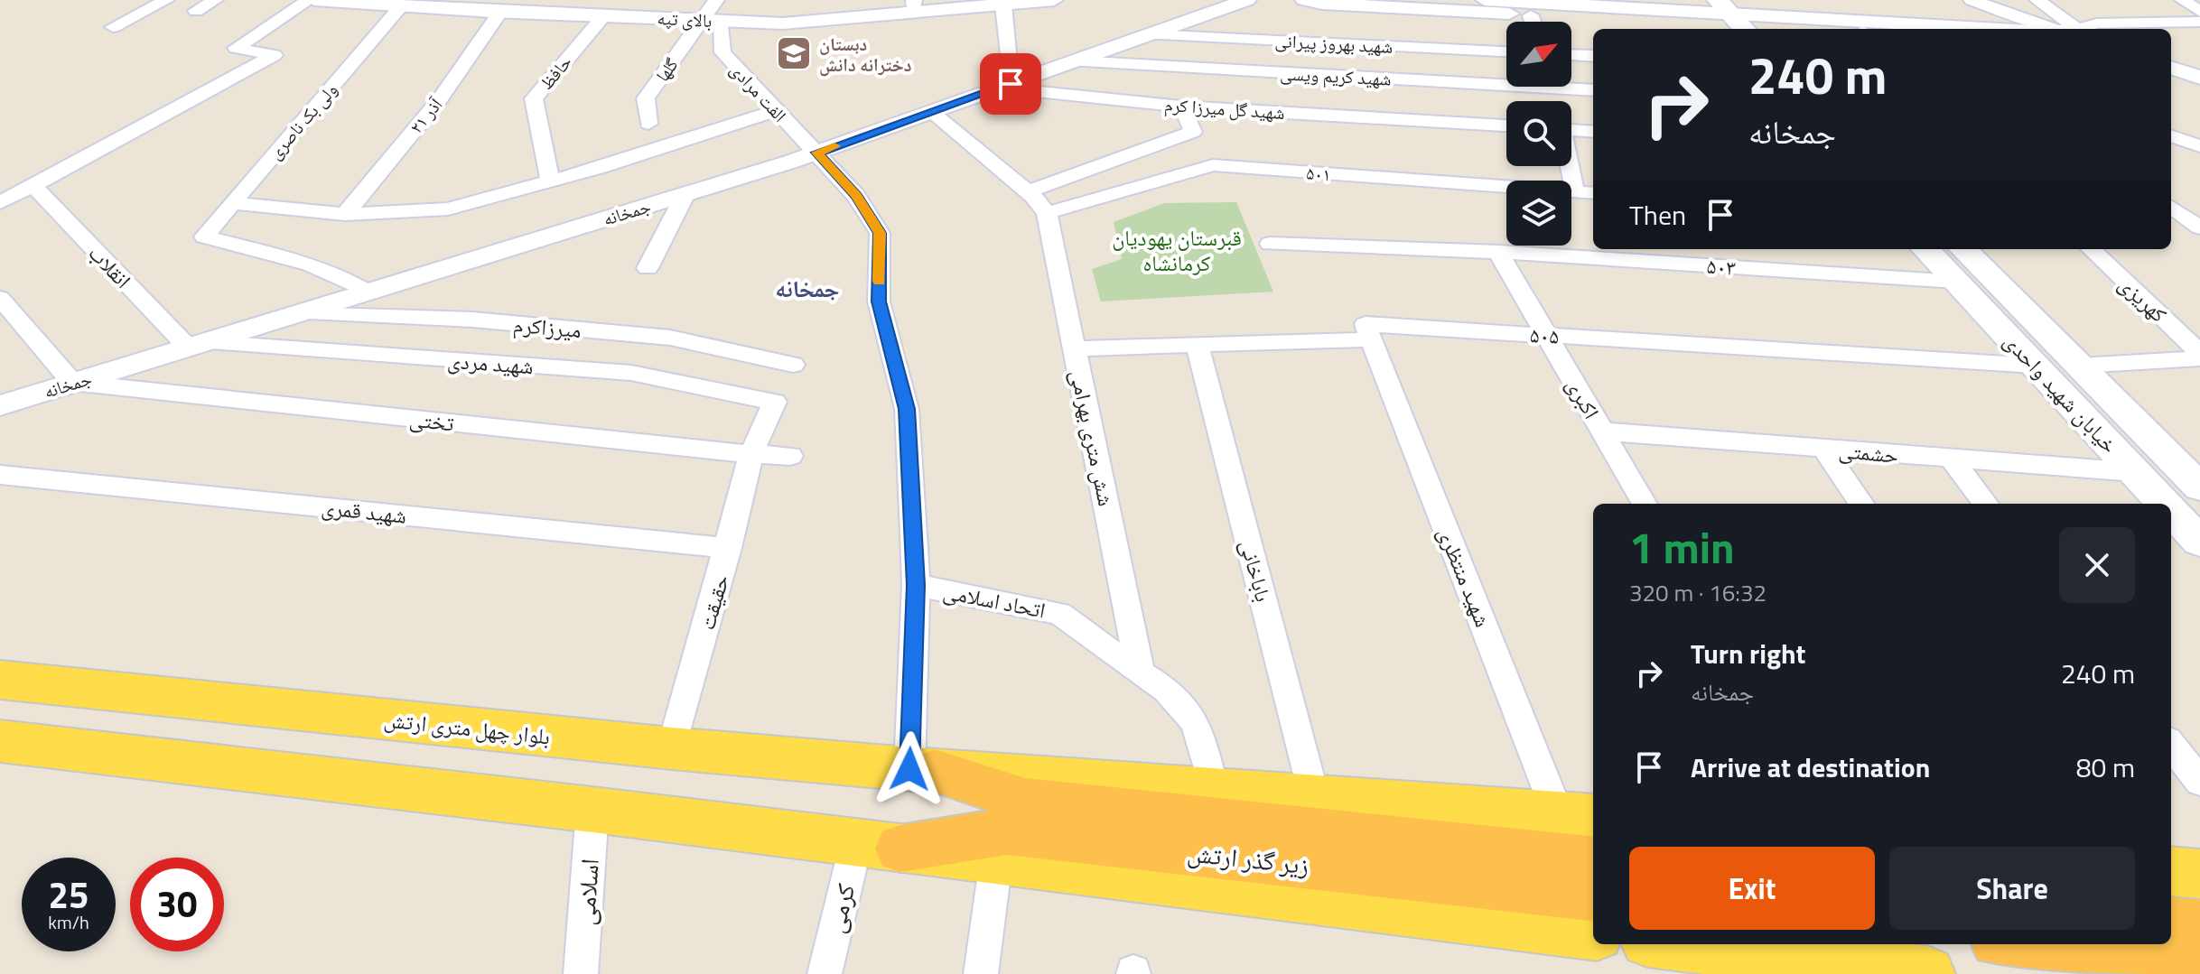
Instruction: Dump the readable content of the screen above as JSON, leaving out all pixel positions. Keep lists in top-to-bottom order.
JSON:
{
  "streets": {
    "highway": ["زیر گذر ارتش"],
    "main road": ["خیابان شهید واحدی", "بلوار چهل متری ارتش"],
    "street": [
      "بالای تپه",
      "شهید بهروز پیرانی",
      "گلها",
      "حافظ",
      "شهید کریم ویسی",
      "الفت مرادی",
      "شهید گل میرزا کرم",
      "۲۱ آذر",
      "ولی بک ناصری",
      "۵۰۱",
      "جمخانه",
      "انقلاب",
      "۵۰۳",
      "کهریزی",
      "میرزاکرم",
      "۵۰۵",
      "شهید مردی",
      "اکبری",
      "تختی",
      "شش متری بهرامی",
      "حشمتی",
      "شهید قمری",
      "باباخانی",
      "شهید منتظری",
      "اتحاد اسلامی",
      "حقیقت",
      "اسلامی",
      "کرمی"
    ]
  },
  "crossings": [
    ["بالای تپه", "گلها"],
    ["بالای تپه", "حافظ"],
    ["بالای تپه", "الفت مرادی"],
    ["بالای تپه", "۲۱ آذر"],
    ["بالای تپه", "ولی بک ناصری"],
    ["شهید بهروز پیرانی", "جمخانه"],
    ["گلها", "الفت مرادی"],
    ["شهید کریم ویسی", "جمخانه"],
    ["الفت مرادی", "جمخانه"],
    ["الفت مرادی", "اتحاد اسلامی"],
    ["الفت مرادی", "بلوار چهل متری ارتش"],
    ["الفت مرادی", "زیر گذر ارتش"],
    ["شهید گل میرزا کرم", "جمخانه"],
    ["ولی بک ناصری", "جمخانه"],
    ["۵۰۱", "شش متری بهرامی"],
    ["جمخانه", "انقلاب"],
    ["جمخانه", "میرزاکرم"],
    ["جمخانه", "شهید مردی"],
    ["جمخانه", "تختی"],
    ["جمخانه", "شش متری بهرامی"],
    ["انقلاب", "شهید مردی"],
    ["۵۰۳", "خیابان شهید واحدی"],
    ["۵۰۳", "اکبری"],
    ["۵۰۵", "خیابان شهید واحدی"],
    ["۵۰۵", "اکبری"],
    ["۵۰۵", "شهید منتظری"],
    ["شهید مردی", "حقیقت"],
    ["خیابان شهید واحدی", "حشمتی"],
    ["اکبری", "حشمتی"],
    ["تختی", "حقیقت"],
    ["شش متری بهرامی", "اتحاد اسلامی"],
    ["شهید قمری", "حقیقت"],
    ["باباخانی", "بلوار چهل متری ارتش"],
    ["شهید منتظری", "بلوار چهل متری ارتش"],
    ["حقیقت", "بلوار چهل متری ارتش"],
    ["بلوار چهل متری ارتش", "زیر گذر ارتش"],
    ["زیر گذر ارتش", "کرمی"]
  ],
  "districts": ["جمخانه"],
  "parks": ["قبرستان یهودیان کرمانشاه"],
  "places": {
    "school or university": ["دبستان دخترانه دانش"]
  },
  "north": "top right",
  "page": {
    "turn": ["240 m", "جمخانه"],
    "then": "Then",
    "heading": ["1 min", "320 m · 16:32"],
    "list": [
      {
        "name": "Turn right",
        "note": "جمخانه",
        "value": "240 m"
      },
      {
        "name": "Arrive at destination",
        "value": "80 m"
      }
    ],
    "buttons": ["Exit", "Share"],
    "speed": "25 km/h",
    "limit": "30"
  }
}
